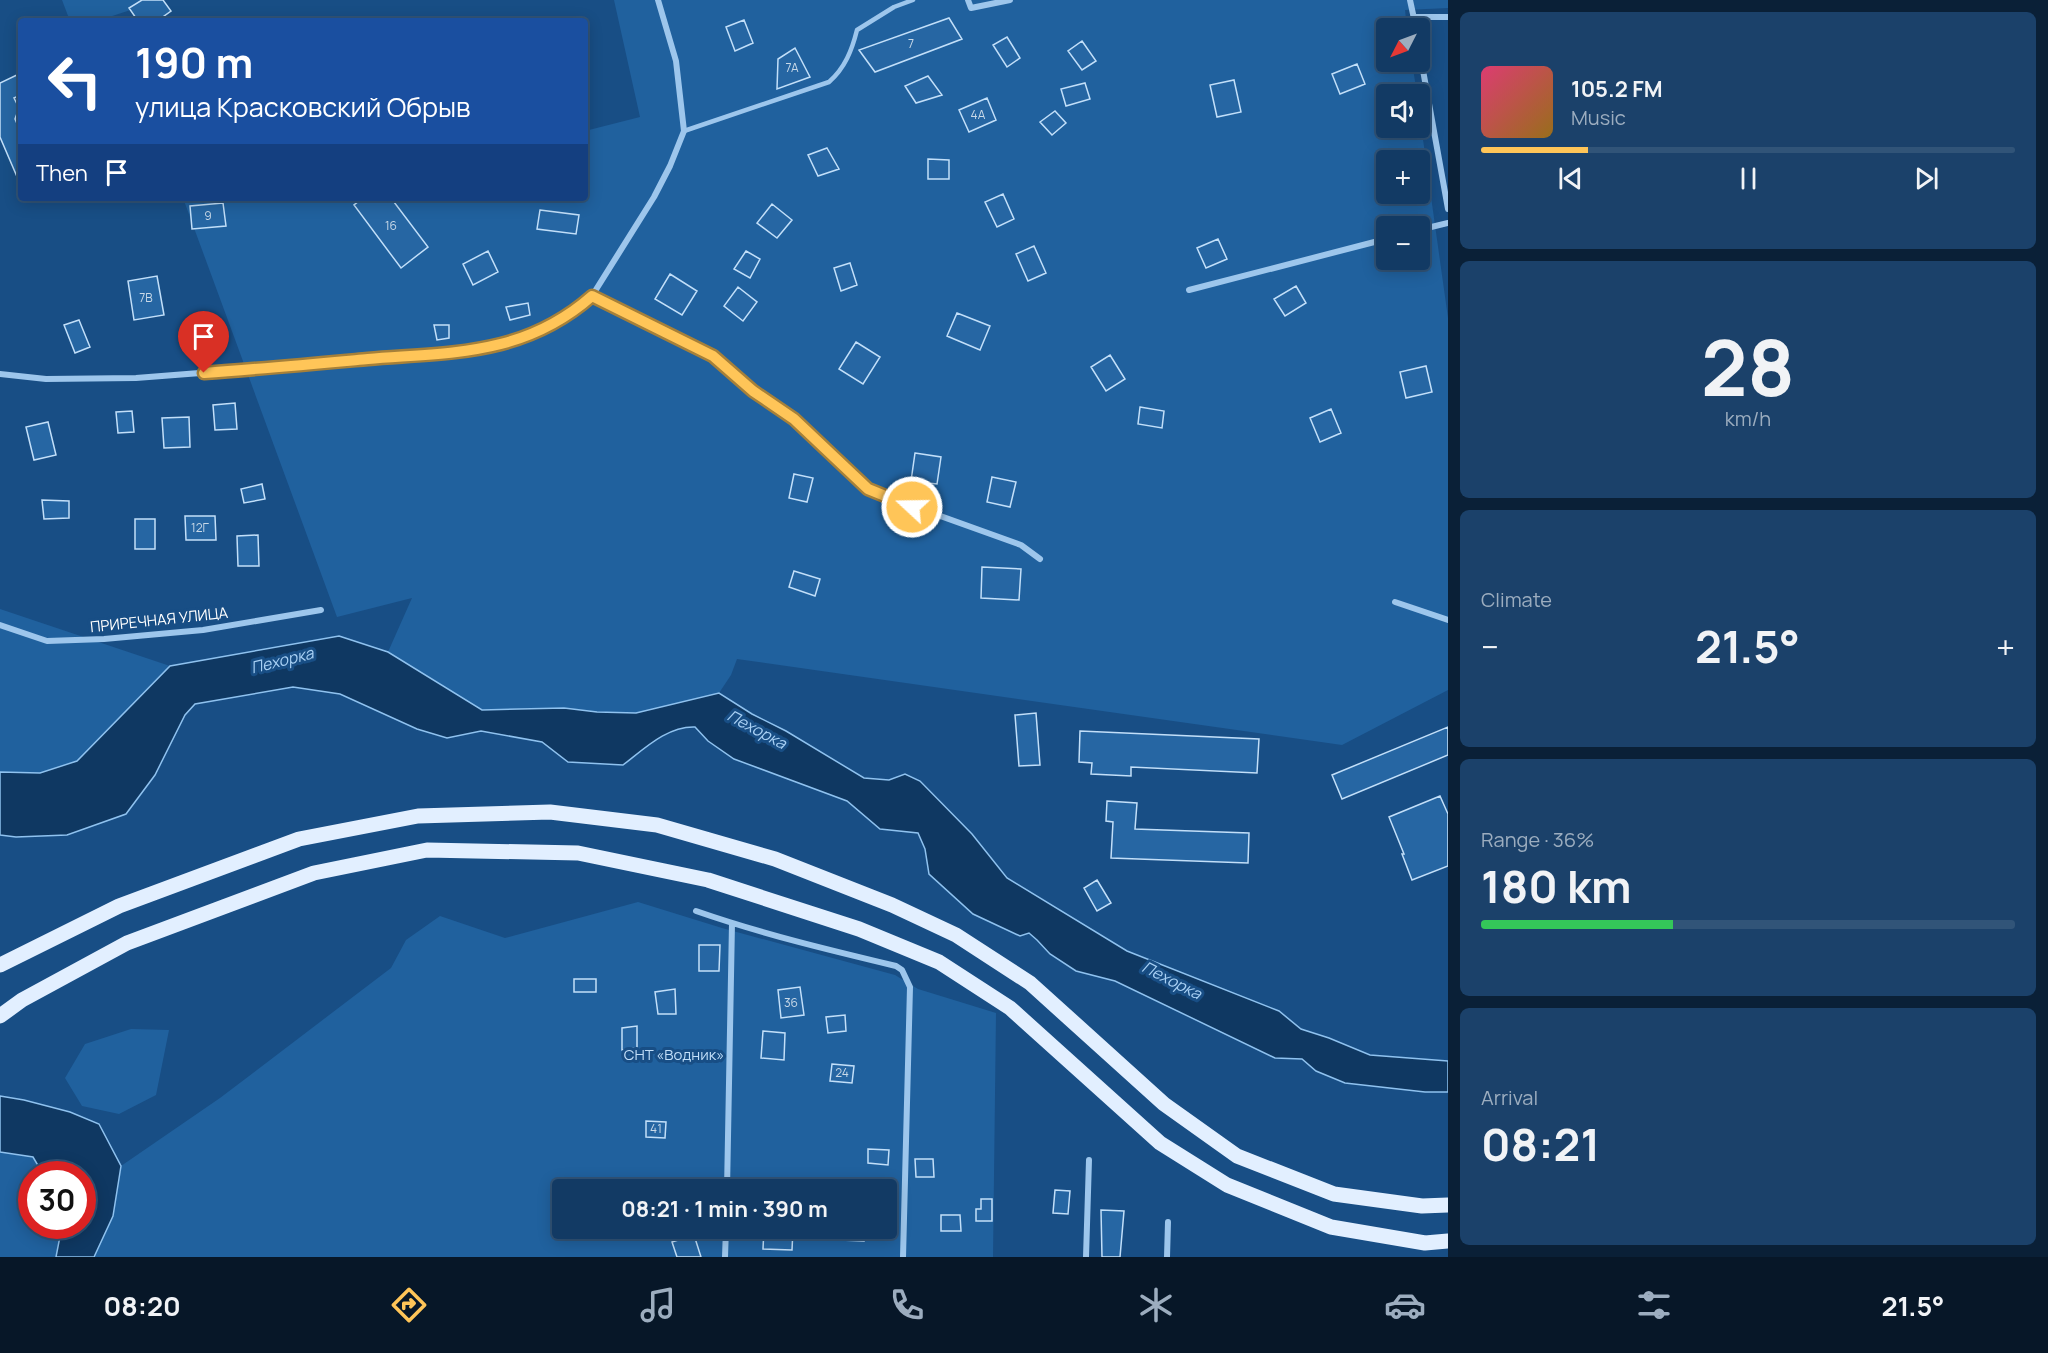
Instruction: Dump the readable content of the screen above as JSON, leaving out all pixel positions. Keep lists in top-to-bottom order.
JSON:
{
  "streets": {
    "street": ["ПРИРЕЧНАЯ УЛИЦА"]
  },
  "water": ["Пехорка"],
  "parks": ["СНТ «Водник»"],
  "house_numbers": [
    "7",
    "7А",
    "4А",
    "9",
    "16",
    "7В",
    "12Г",
    "36",
    "24",
    "41"
  ],
  "north": "bottom left",
  "page": {
    "map_buttons": ["+", "−"],
    "turn": ["190 m", "улица Красковский Обрыв"],
    "song": ["105.2 FM", "Music"],
    "then": "Then",
    "tile": [
      ["28", "km/h"],
      "Climate",
      ["Range · 36%", "180 km"],
      ["Arrival", "08:21"]
    ],
    "heat": ["−", "21.5°", "+"],
    "limit": "30",
    "trip": "08:21 · 1 min · 390 m",
    "tabs": ["08:20", "21.5°"]
  }
}
